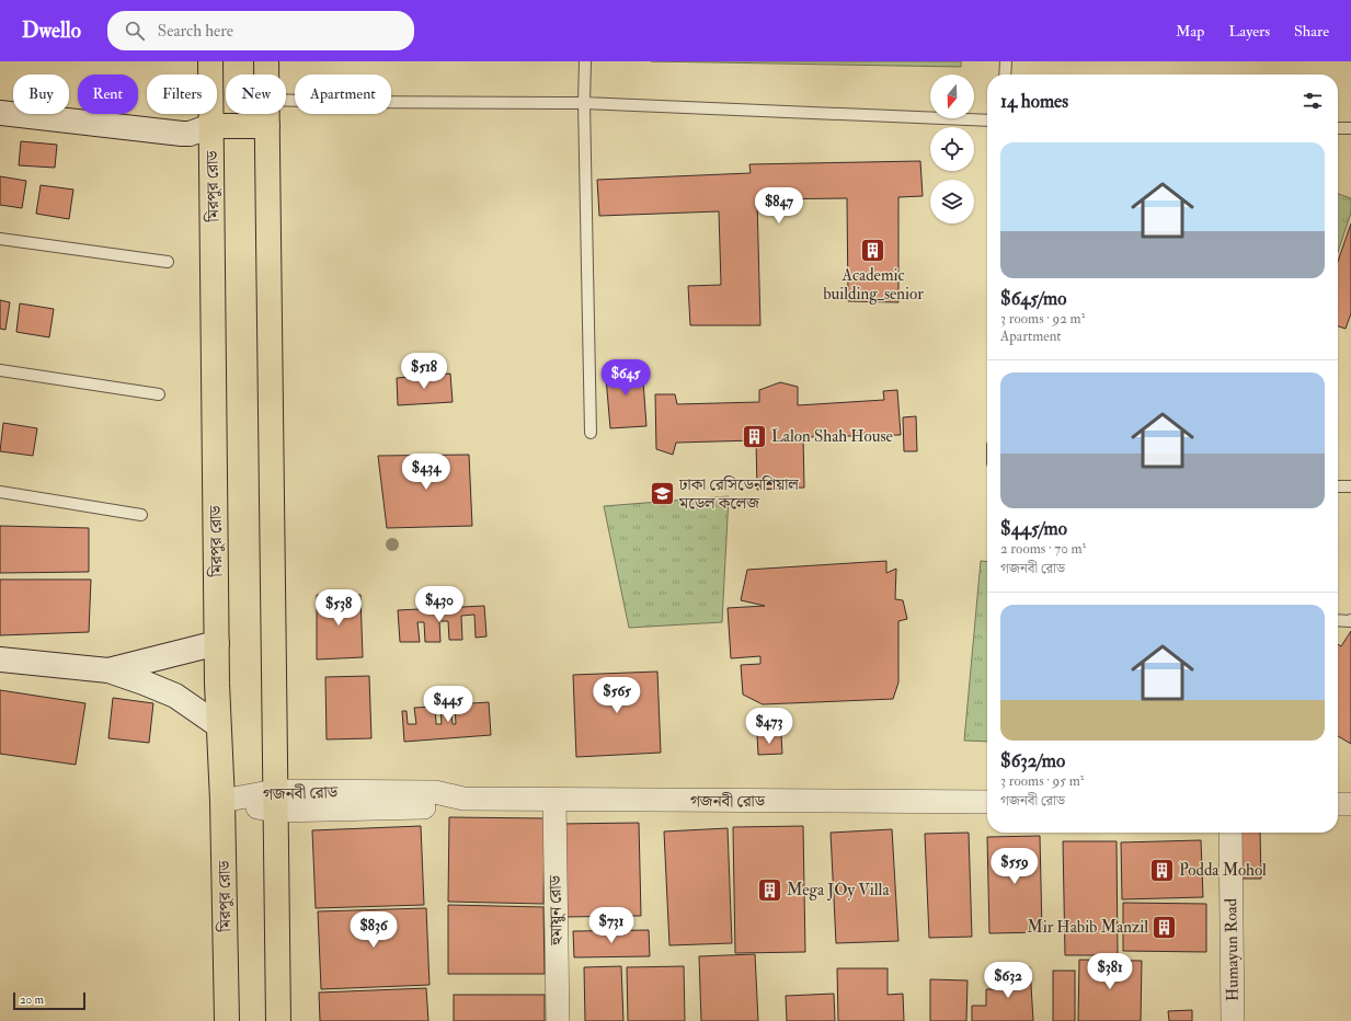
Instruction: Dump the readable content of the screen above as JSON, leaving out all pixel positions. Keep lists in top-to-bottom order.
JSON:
{
  "streets": {
    "highway": ["মিরপুর রোড"],
    "street": ["গজনবী রোড", "হুমায়ুন রোড", "Humayun Road"]
  },
  "crossings": [
    ["মিরপুর রোড", "গজনবী রোড"],
    ["গজনবী রোড", "হুমায়ুন রোড"]
  ],
  "places": {
    "building": [
      "Academic building_senior",
      "Lalon Shah House",
      "Podda Mohol",
      "Mega JOy Villa",
      "Mir Habib Manzil"
    ],
    "school or university": ["ঢাকা রেসিডেনশিয়াল মডেল কলেজ"]
  },
  "scale_bar": "20 m",
  "north": "bottom",
  "page": {
    "header": "Dwello",
    "search": "Search here",
    "nav": ["Map", "Layers", "Share"],
    "chip": [
      "Buy",
      "Rent",
      "Filters",
      "New",
      "Apartment"
    ],
    "heading": "14 homes",
    "list": [
      {
        "name": "$645/mo",
        "note": "3 rooms · 92 m² · Apartment"
      },
      {
        "name": "$445/mo",
        "note": "2 rooms · 70 m² · গজনবী রোড"
      },
      {
        "name": "$632/mo",
        "note": "3 rooms · 95 m² · গজনবী রোড"
      }
    ],
    "price": [
      "$847",
      "$518",
      "$645",
      "$434",
      "$430",
      "$538",
      "$565",
      "$445",
      "$473",
      "$559",
      "$731",
      "$836",
      "$381",
      "$632"
    ],
    "scale": "20 m"
  }
}
